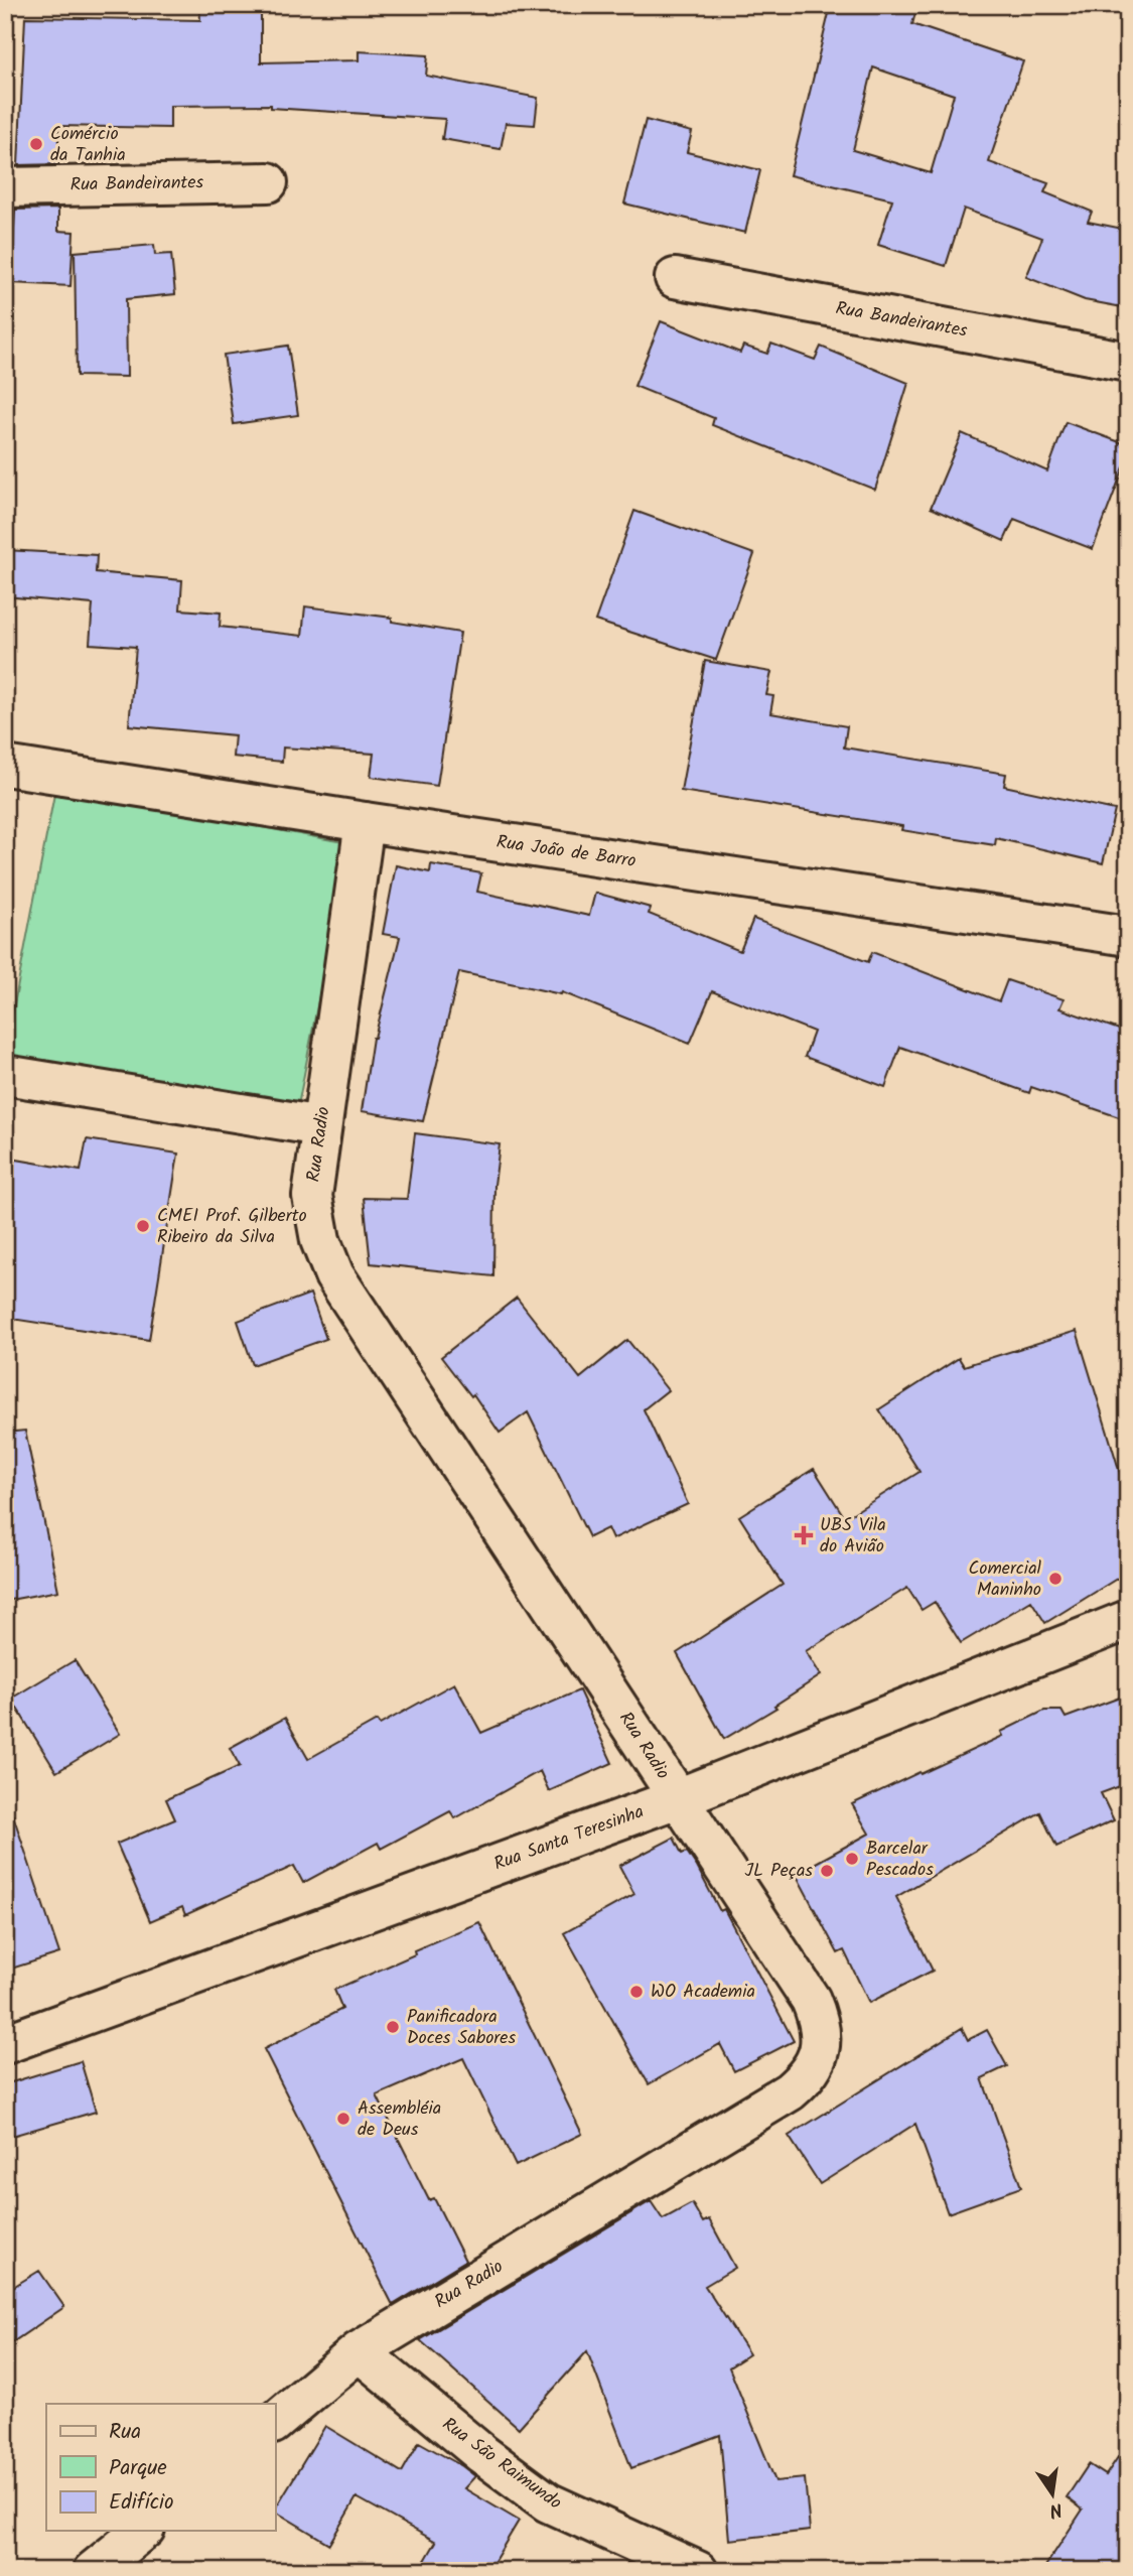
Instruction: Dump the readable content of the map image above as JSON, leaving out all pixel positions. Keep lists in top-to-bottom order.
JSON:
{
  "streets": {
    "street": [
      "Rua Bandeirantes",
      "Rua João de Barro",
      "Rua Radio",
      "Rua Santa Teresinha",
      "Rua São Raimundo"
    ]
  },
  "crossings": [
    ["Rua João de Barro", "Rua Radio"],
    ["Rua Radio", "Rua Santa Teresinha"],
    ["Rua Radio", "Rua São Raimundo"]
  ],
  "places": {
    "other": [
      "Comércio da Tanhia",
      "CMEI Prof. Gilberto Ribeiro da Silva",
      "Comercial Maninho",
      "Barcelar Pescados",
      "JL Peças",
      "WO Academia",
      "Panificadora Doces Sabores",
      "Assembléia de Deus"
    ],
    "health": ["UBS Vila do Avião"]
  },
  "legend": ["Rua", "Parque", "Edifício"],
  "north": "bottom"
}
